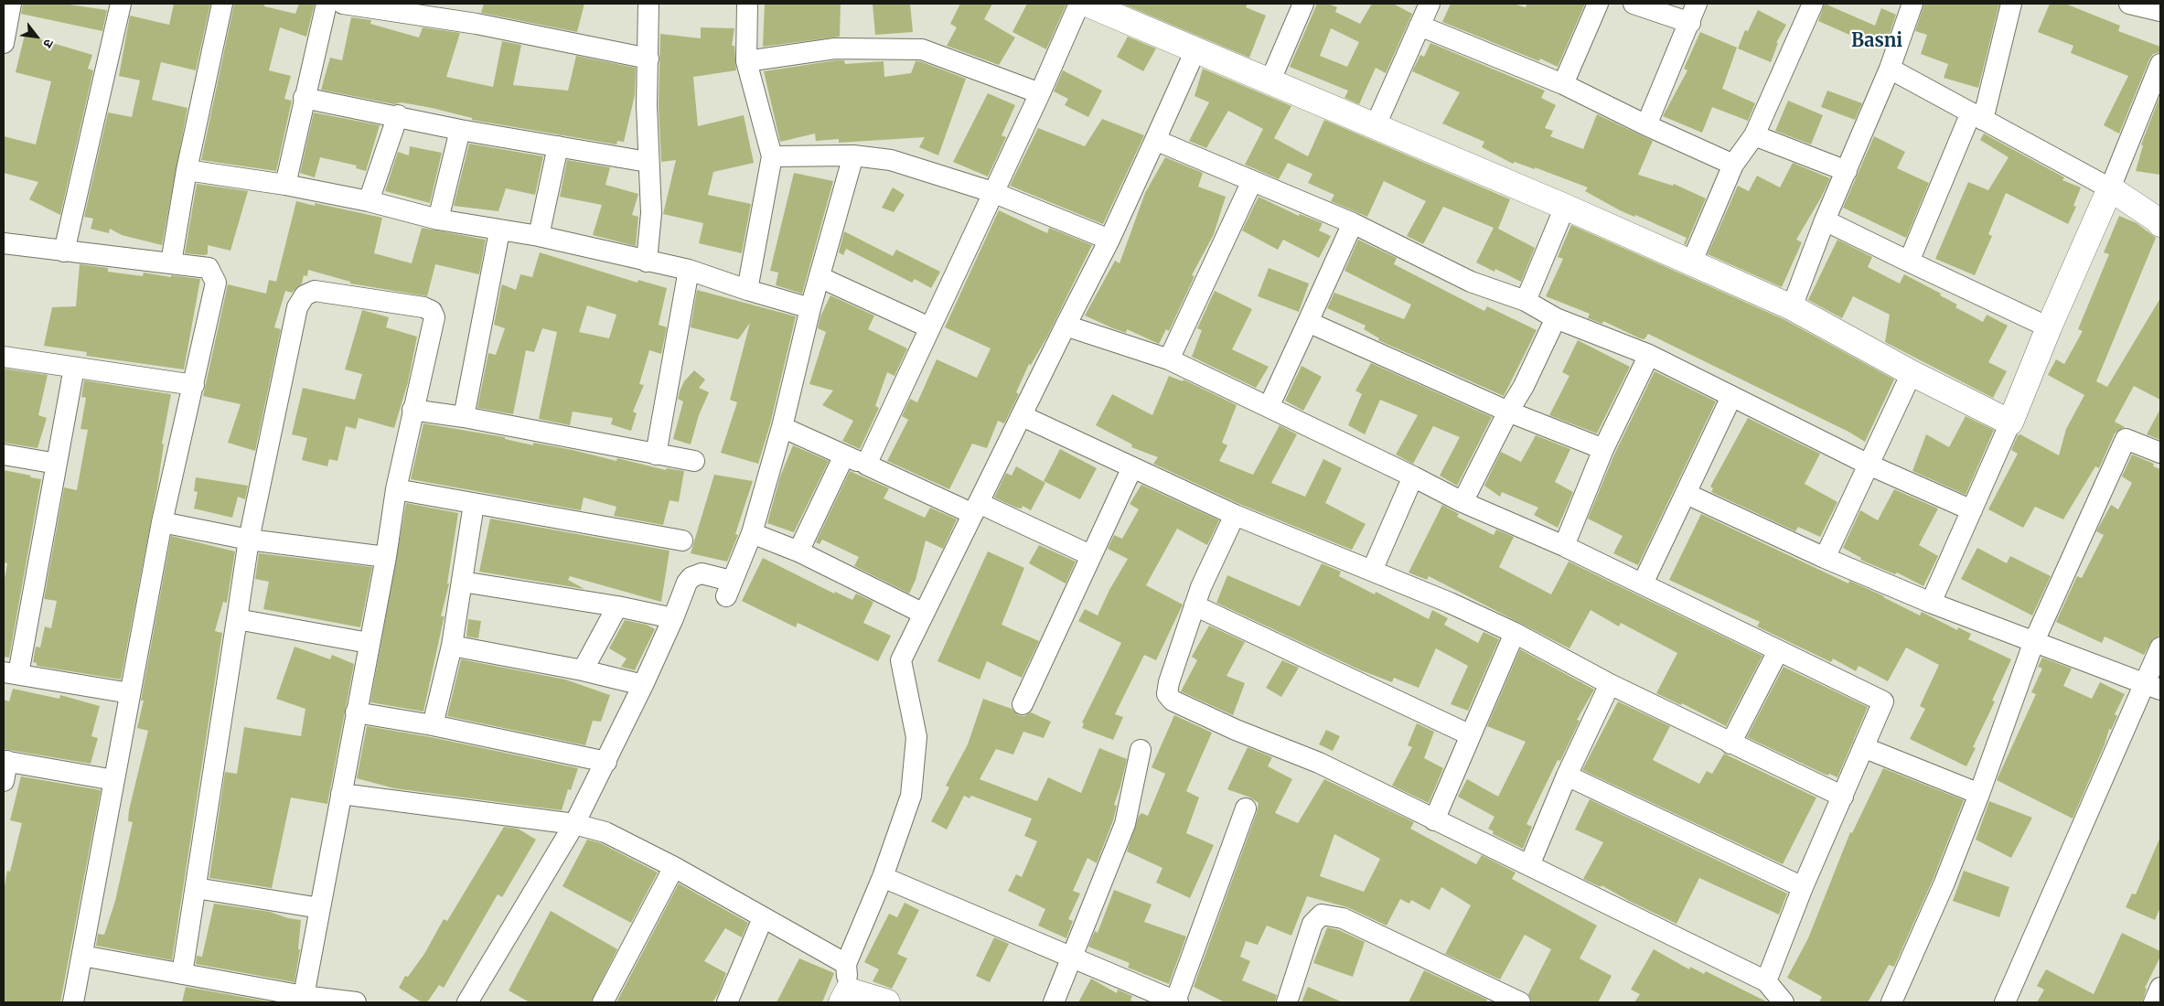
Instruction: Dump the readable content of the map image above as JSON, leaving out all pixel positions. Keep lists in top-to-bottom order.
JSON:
{
  "districts": ["Basni"],
  "north": "bottom right"
}
